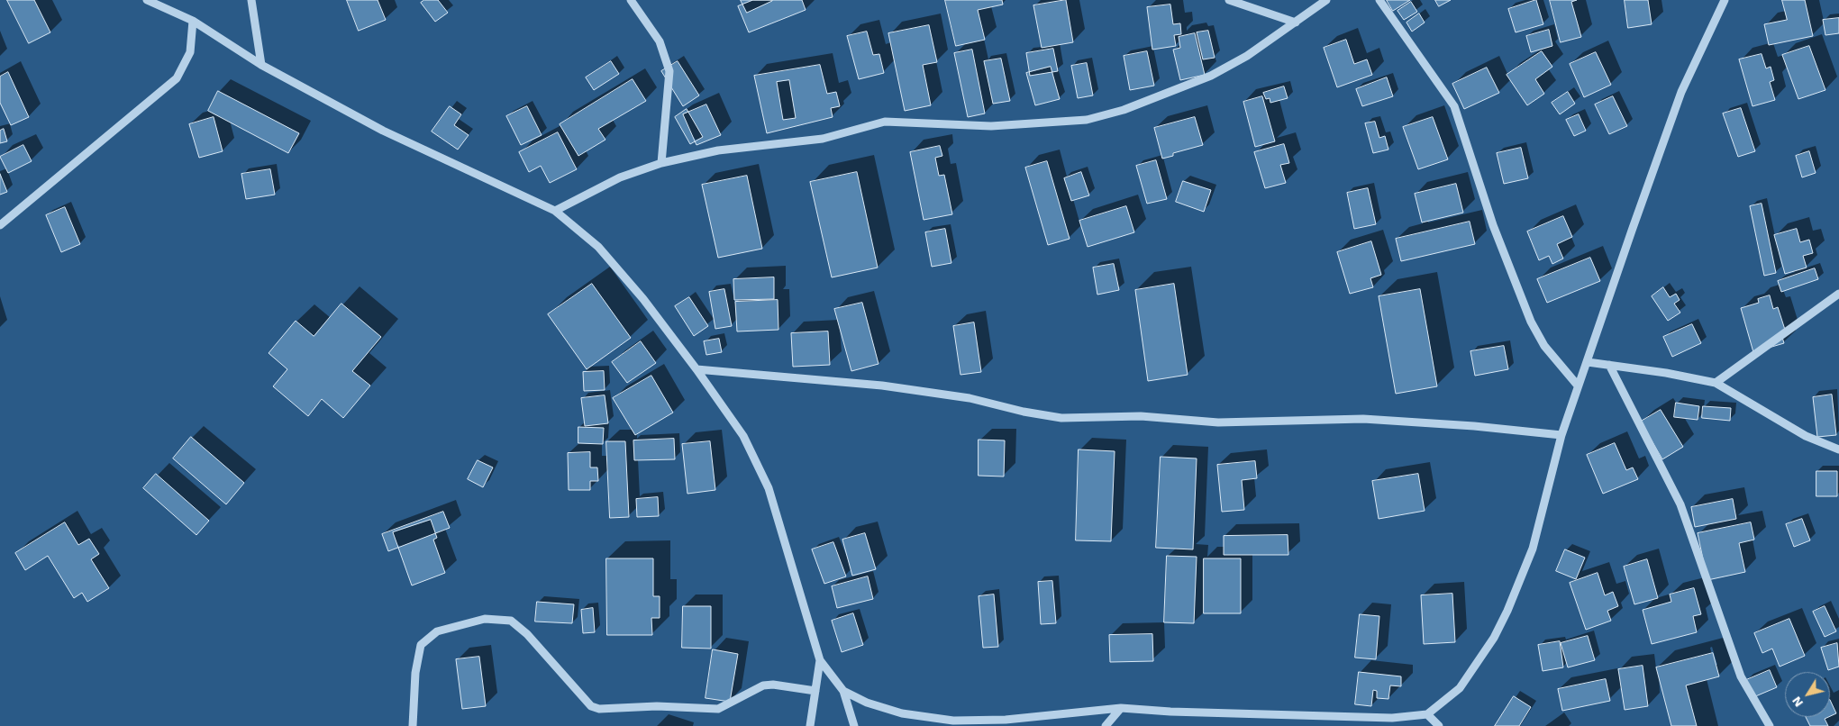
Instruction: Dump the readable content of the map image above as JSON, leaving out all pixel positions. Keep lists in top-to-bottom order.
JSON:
{
  "north": "bottom left"
}
